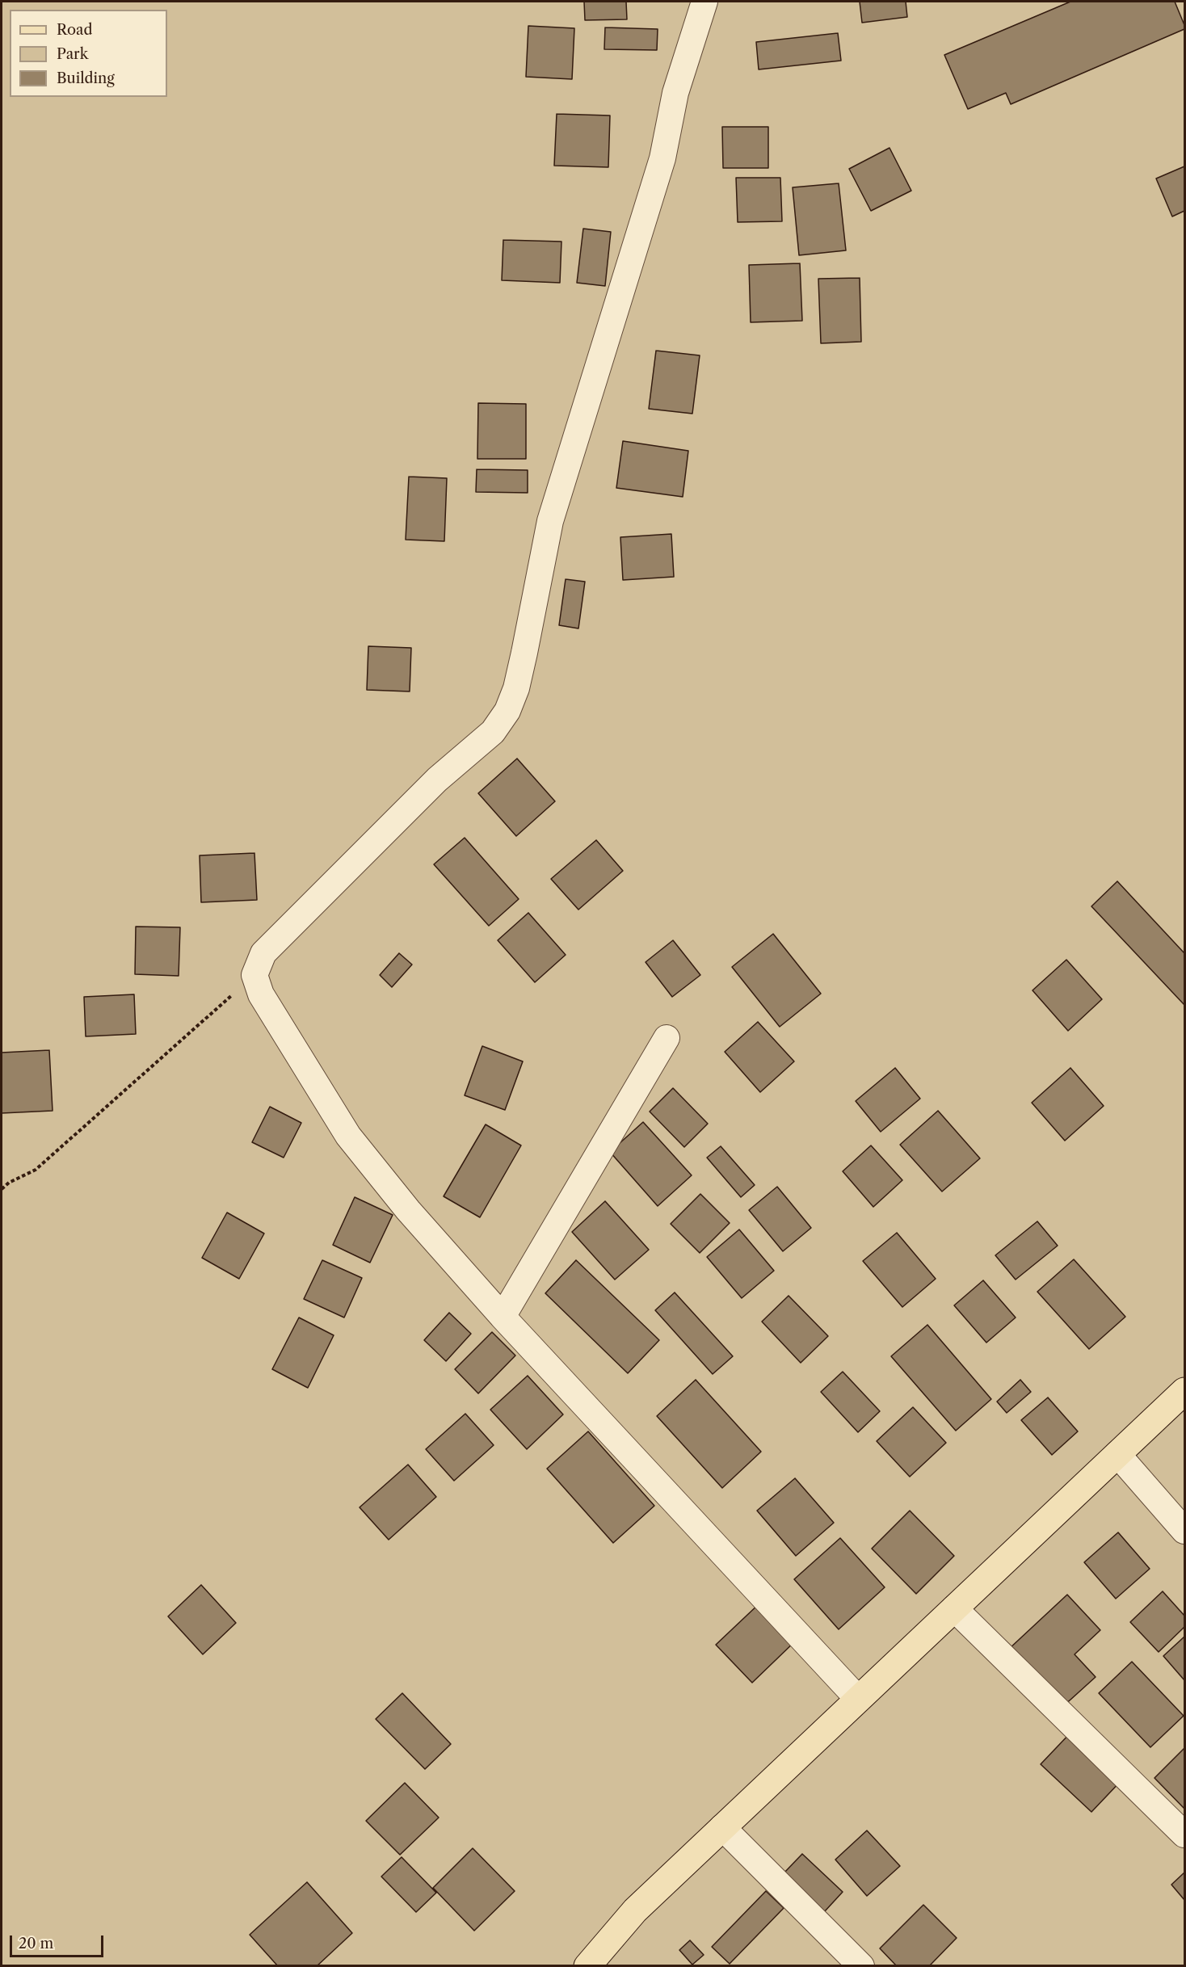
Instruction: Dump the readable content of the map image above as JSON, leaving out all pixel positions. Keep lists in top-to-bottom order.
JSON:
{
  "legend": ["Road", "Park", "Building"],
  "scale_bar": "20 m"
}
